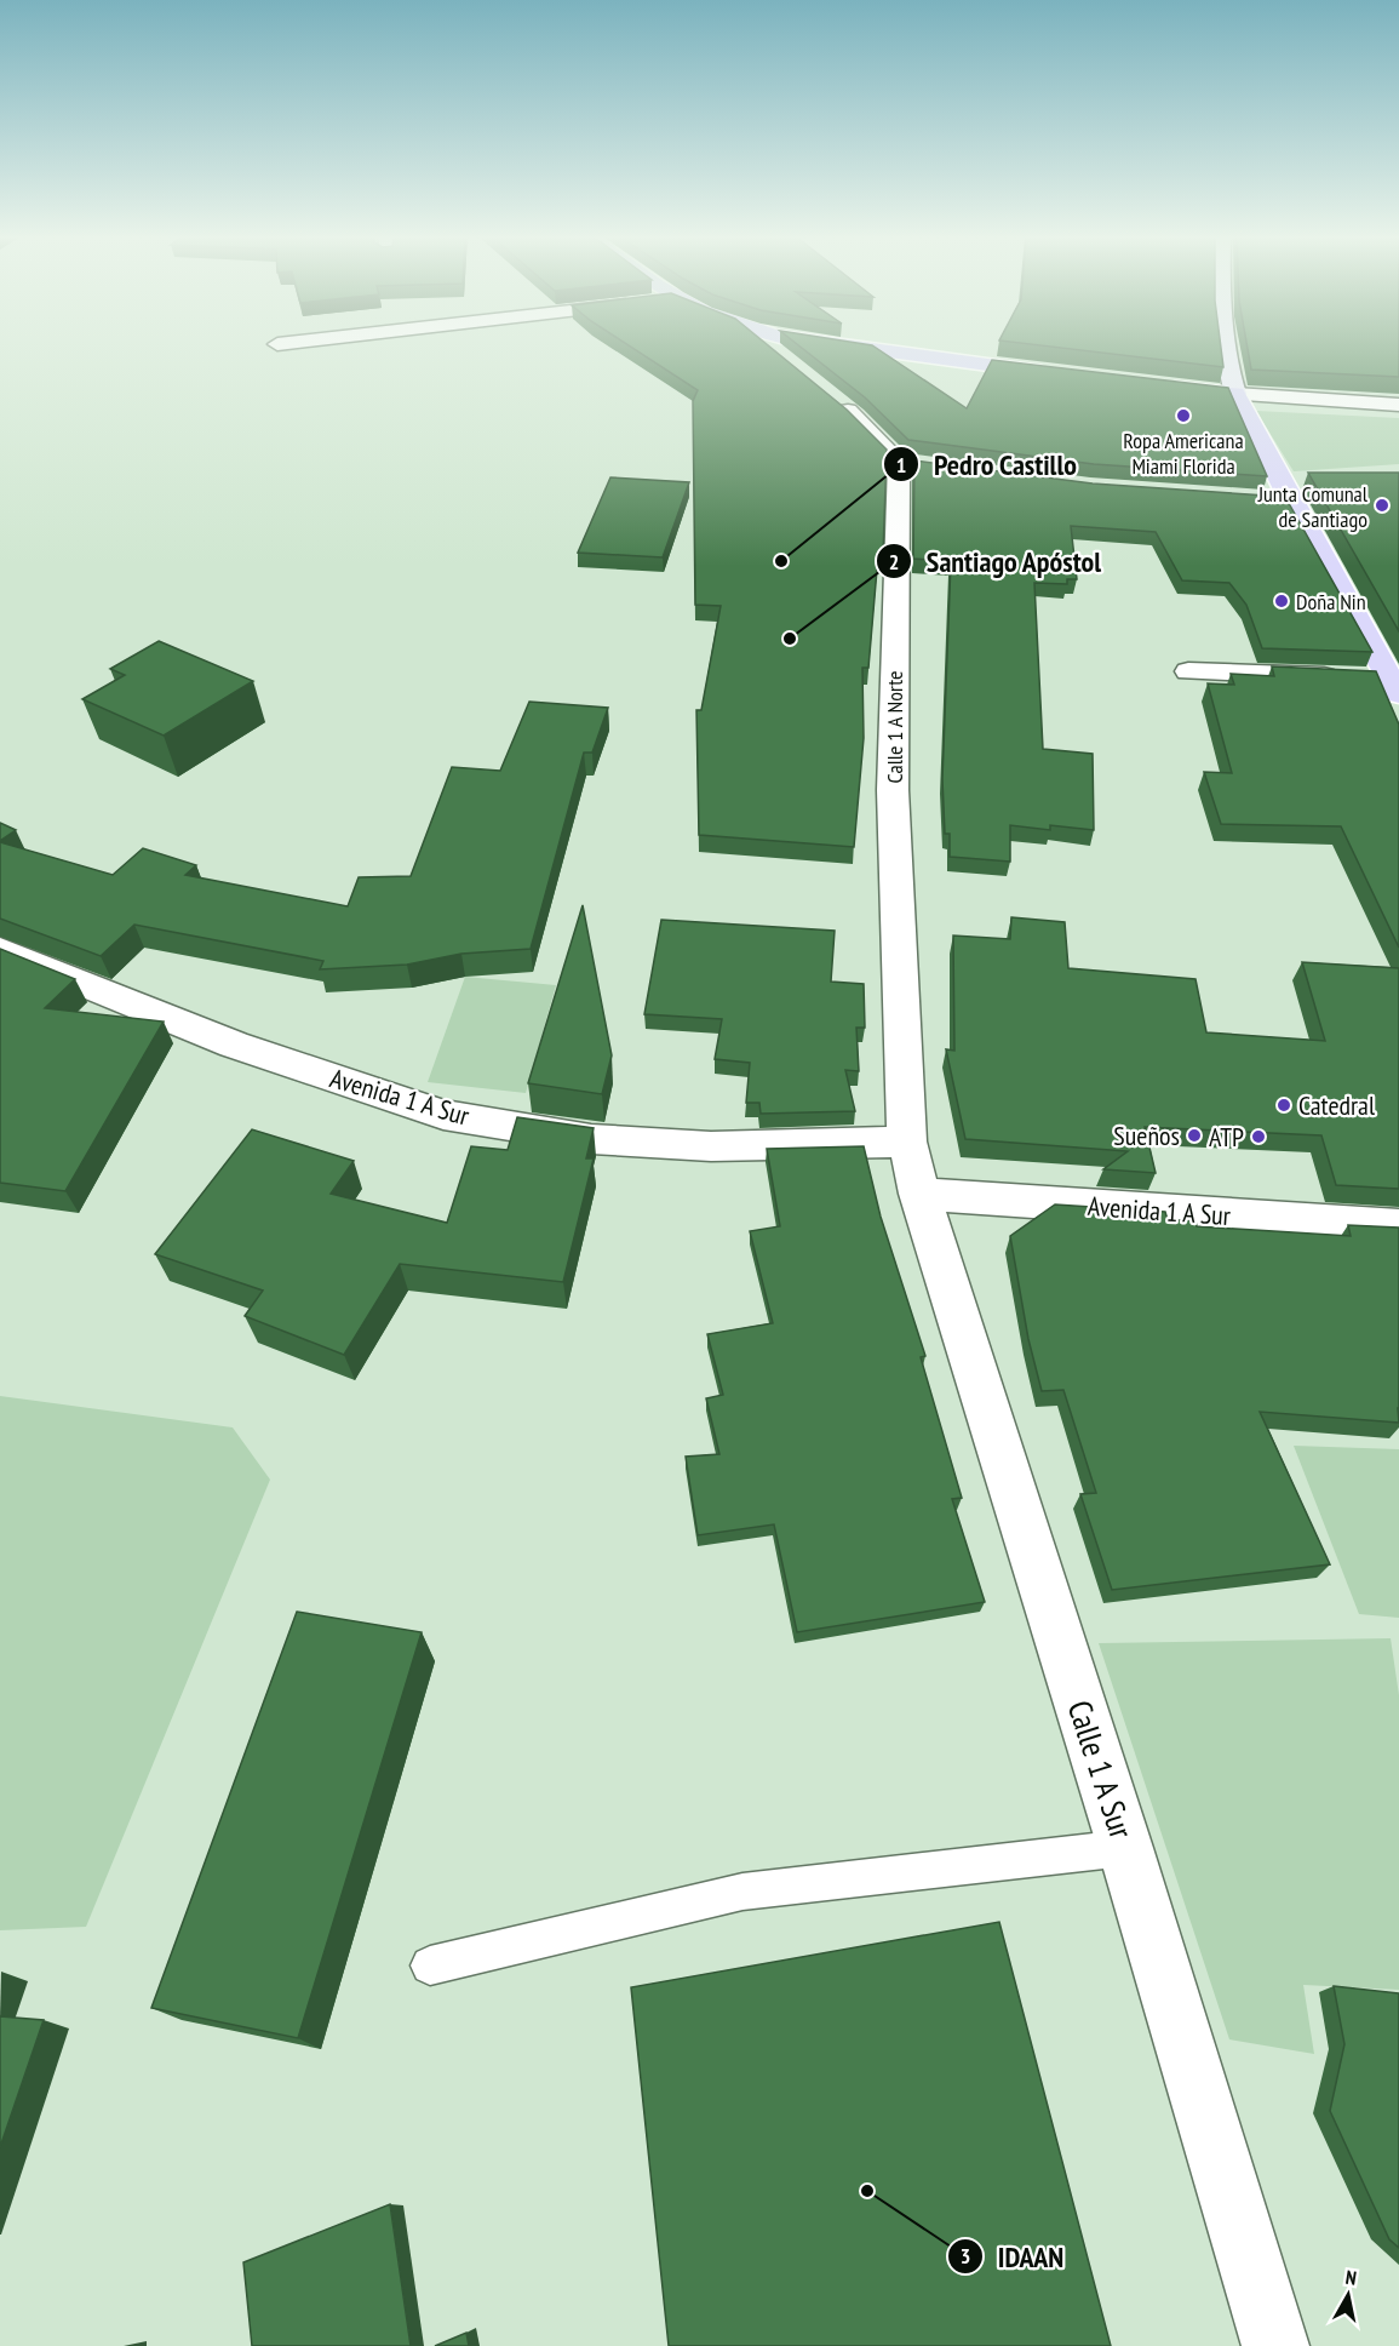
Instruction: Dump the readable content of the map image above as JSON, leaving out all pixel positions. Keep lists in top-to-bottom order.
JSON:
{
  "streets": {
    "street": ["Calle 1 A Norte", "Avenida 1 A Sur", "Calle 1 A Sur"]
  },
  "crossings": [
    ["Calle 1 A Norte", "Avenida 1 A Sur"],
    ["Calle 1 A Norte", "Calle 1 A Sur"],
    ["Avenida 1 A Sur", "Calle 1 A Sur"]
  ],
  "places": [
    "Ropa Americana Miami Florida",
    "Junta Comunal de Santiago",
    "Pedro Castillo",
    "Doña Nin",
    "Santiago Apóstol",
    "Catedral",
    "Sueños",
    "ATP",
    "IDAAN"
  ],
  "north": "top"
}
